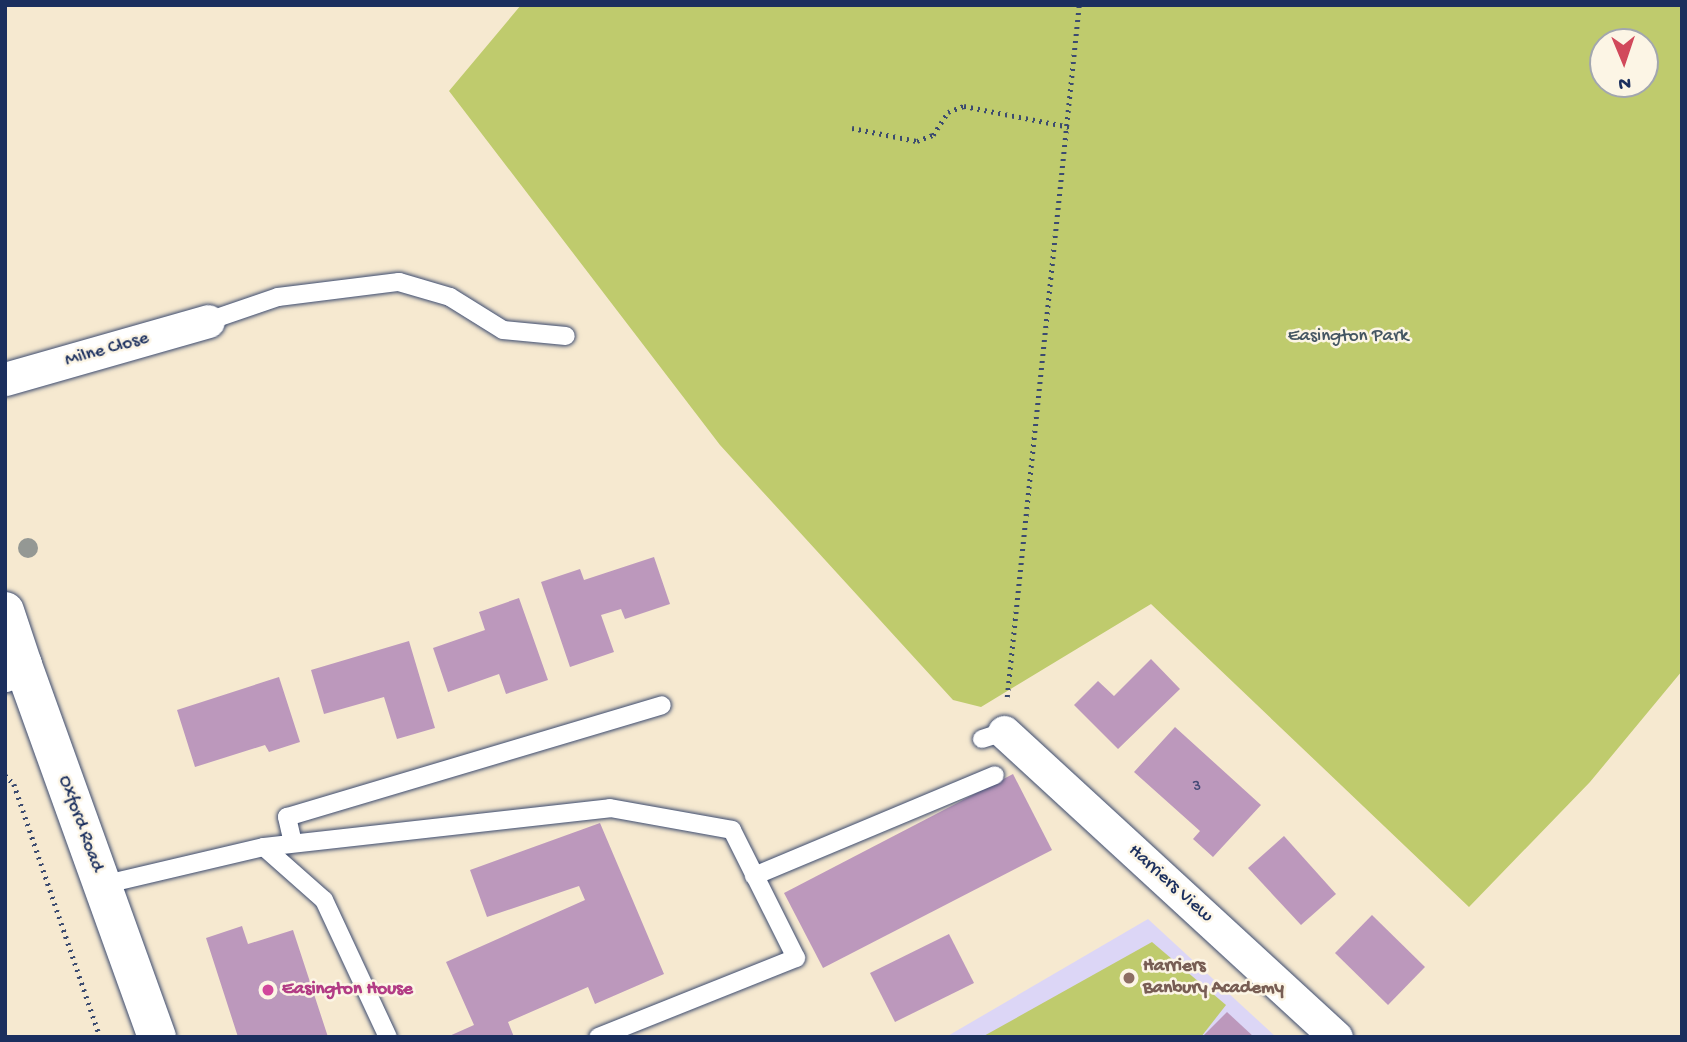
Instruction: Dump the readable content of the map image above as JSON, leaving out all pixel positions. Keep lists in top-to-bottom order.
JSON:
{
  "streets": {
    "main road": ["Oxford Road"],
    "street": ["Milne Close", "Harriers View"]
  },
  "parks": ["Easington Park"],
  "places": ["Harriers Banbury Academy", "Easington House"],
  "house_numbers": ["3"],
  "north": "bottom"
}
